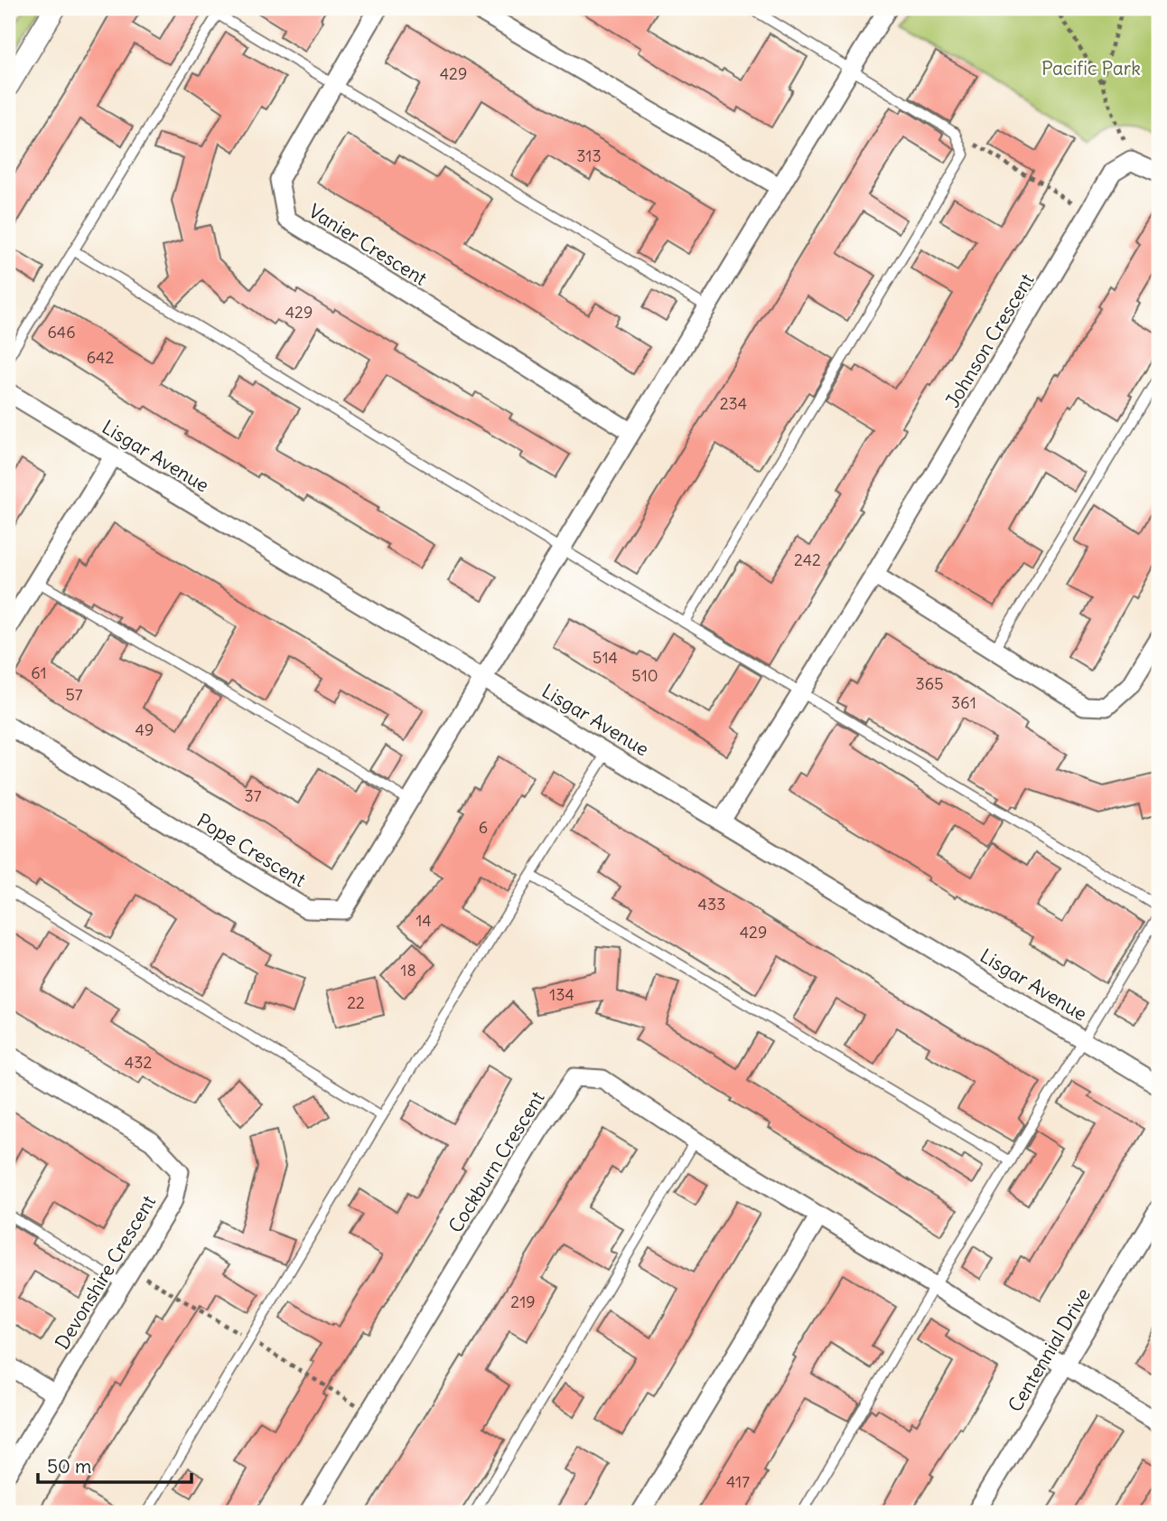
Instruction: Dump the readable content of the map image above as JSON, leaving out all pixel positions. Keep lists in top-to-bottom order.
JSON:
{
  "streets": {
    "street": [
      "Vanier Crescent",
      "Johnson Crescent",
      "Lisgar Avenue",
      "Pope Crescent",
      "Cockburn Crescent",
      "Devonshire Crescent",
      "Centennial Drive"
    ]
  },
  "crossings": [
    ["Johnson Crescent", "Lisgar Avenue"],
    ["Lisgar Avenue", "Pope Crescent"],
    ["Cockburn Crescent", "Centennial Drive"]
  ],
  "parks": ["Pacific Park"],
  "house_numbers": [
    "429",
    "313",
    "429",
    "646",
    "642",
    "234",
    "242",
    "514",
    "61",
    "510",
    "365",
    "57",
    "361",
    "49",
    "37",
    "6",
    "433",
    "14",
    "429",
    "18",
    "134",
    "22",
    "432",
    "219",
    "417"
  ],
  "scale_bar": "50 m"
}
